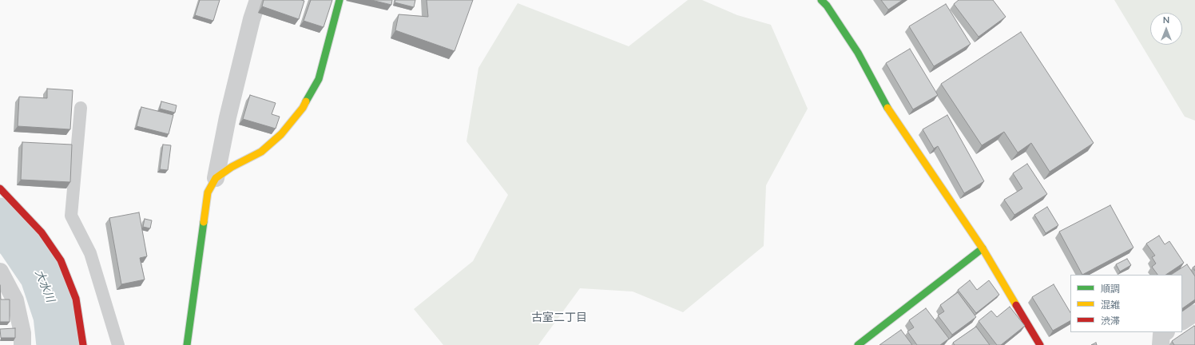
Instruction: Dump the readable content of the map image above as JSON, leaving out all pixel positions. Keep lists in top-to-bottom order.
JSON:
{
  "districts": ["古室二丁目"],
  "water": ["大水川"],
  "legend": ["順調", "混雑", "渋滞"],
  "north": "top"
}
